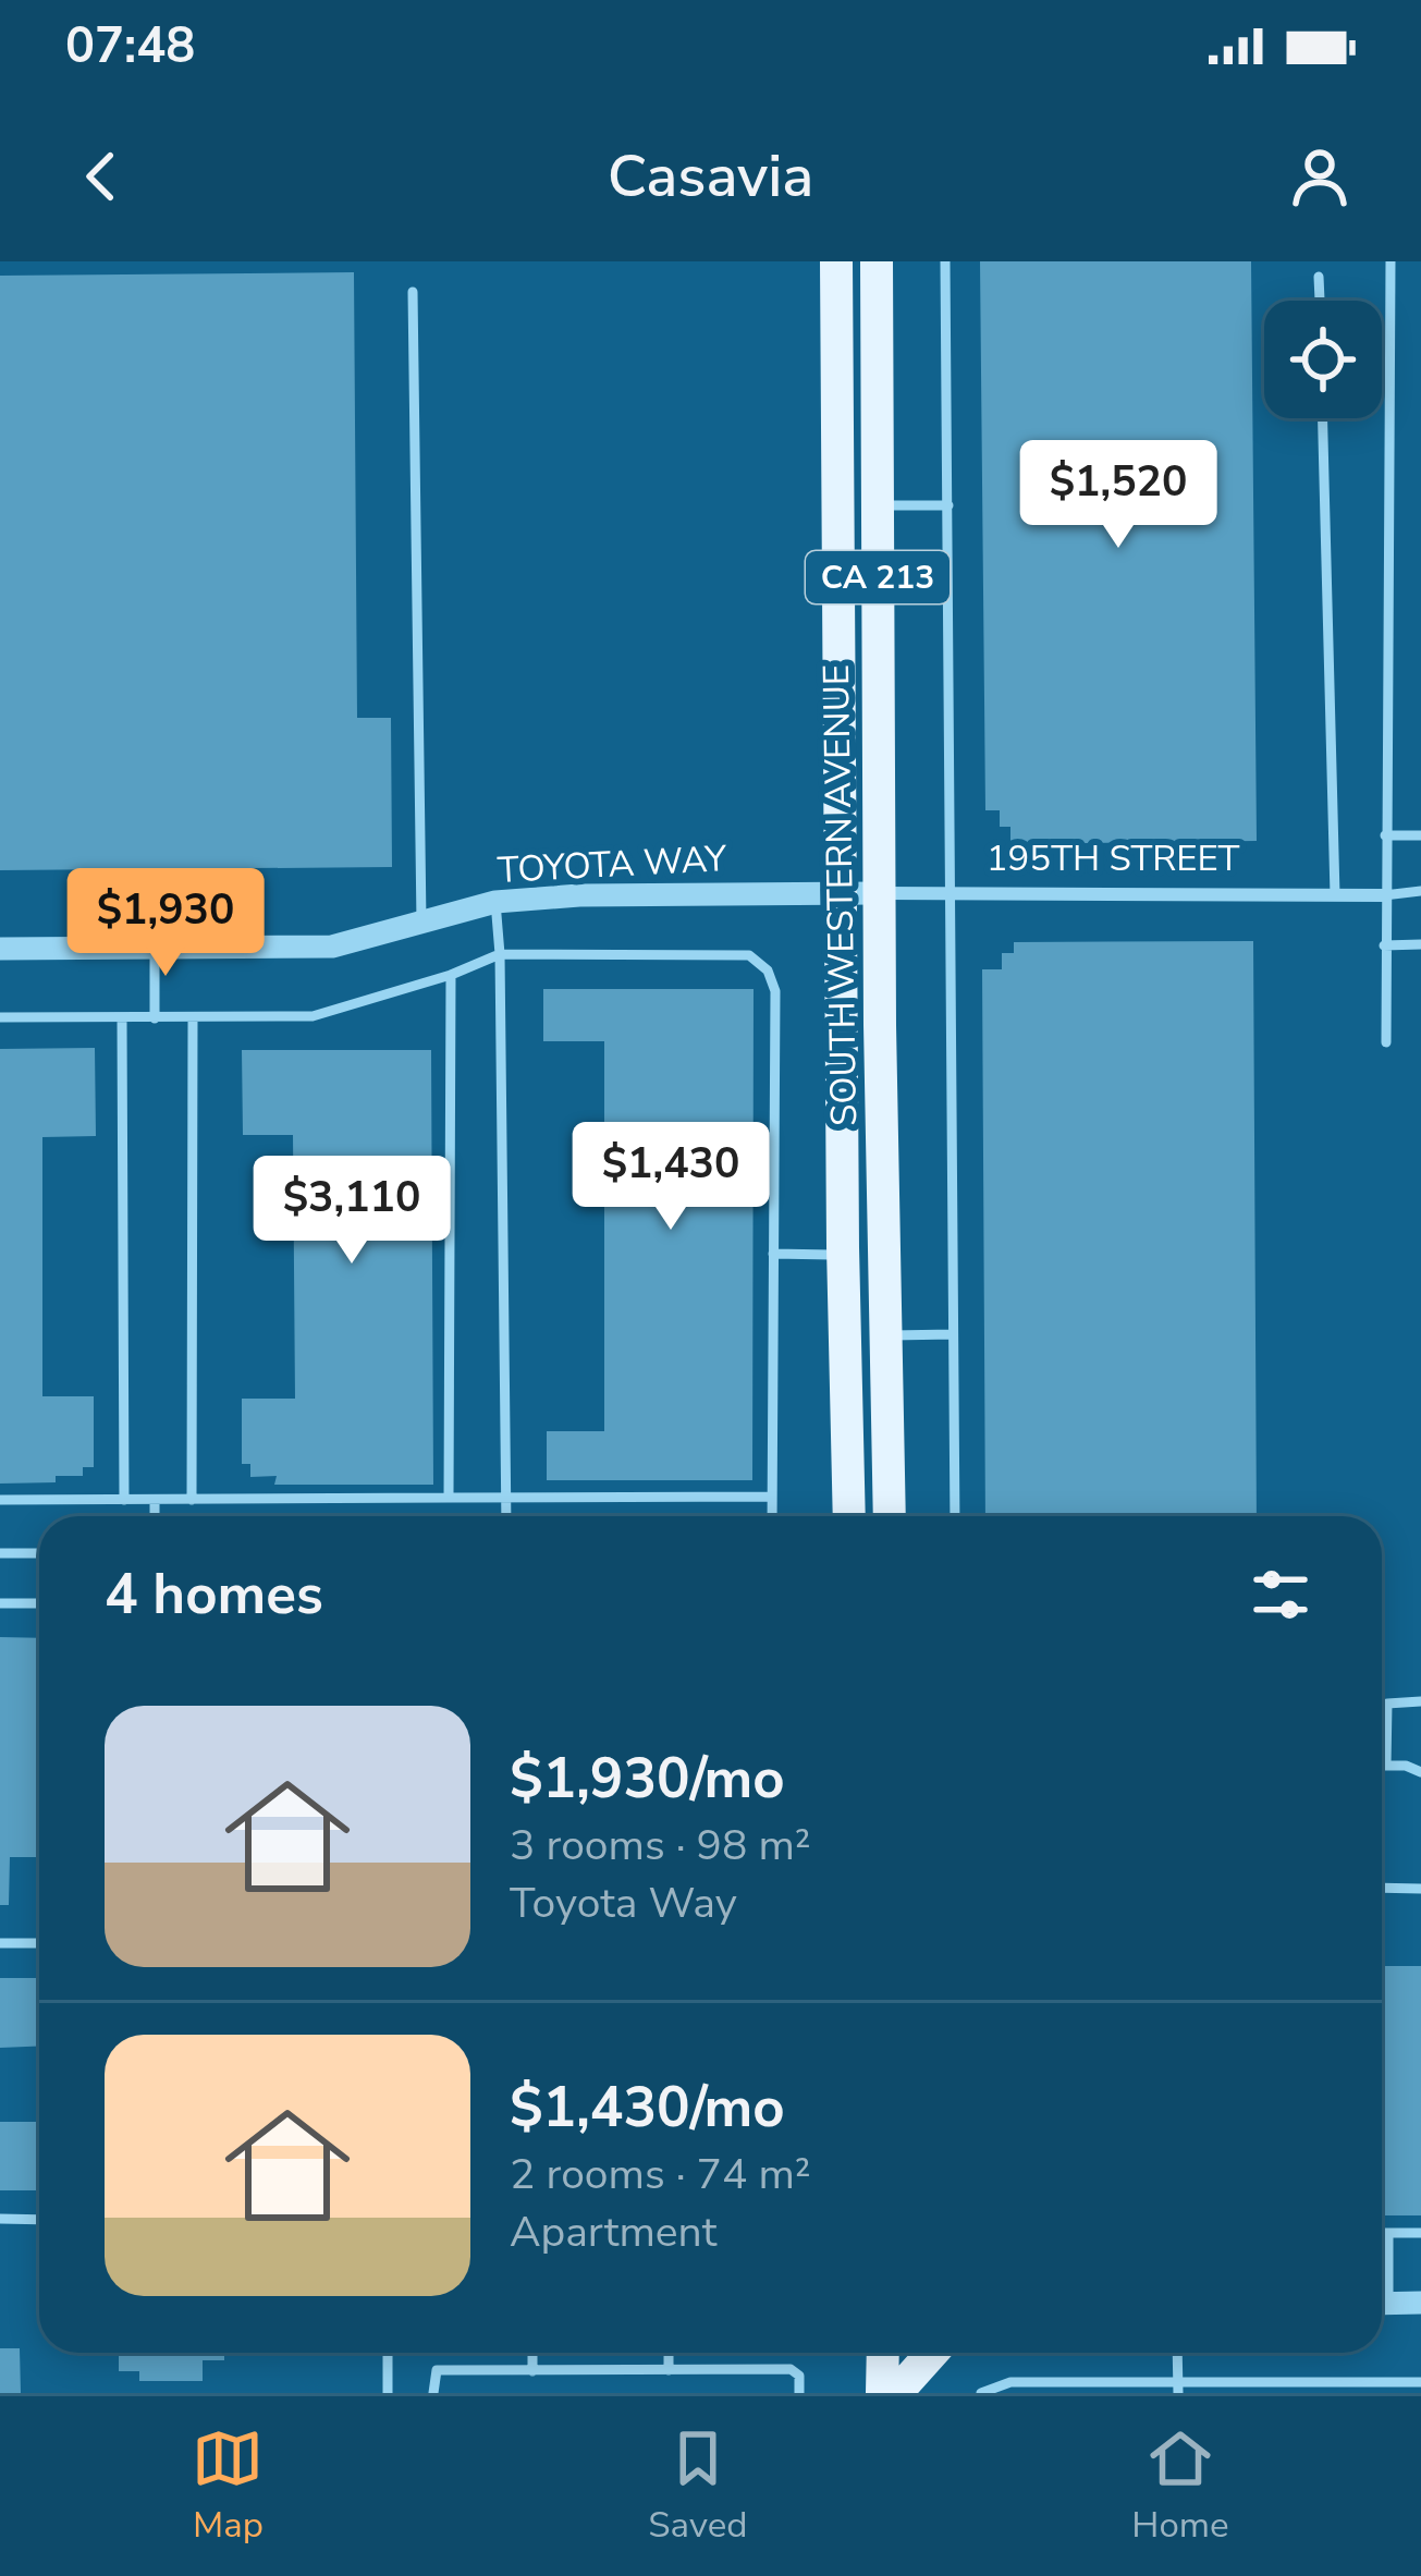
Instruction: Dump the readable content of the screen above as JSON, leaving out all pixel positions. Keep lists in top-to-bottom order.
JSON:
{
  "streets": {
    "main road": ["CA 213", "SOUTH WESTERN AVENUE"],
    "street": ["195TH STREET", "TOYOTA WAY"]
  },
  "crossings": [
    ["195TH STREET", "TOYOTA WAY"],
    ["195TH STREET", "SOUTH WESTERN AVENUE"],
    ["TOYOTA WAY", "SOUTH WESTERN AVENUE"]
  ],
  "page": {
    "status": "07:48",
    "header": "Casavia",
    "price": [
      "$1,520",
      "$1,930",
      "$1,430",
      "$3,110"
    ],
    "heading": "4 homes",
    "list": [
      {
        "name": "$1,930/mo",
        "note": "3 rooms · 98 m² · Toyota Way"
      },
      {
        "name": "$1,430/mo",
        "note": "2 rooms · 74 m² · Apartment"
      }
    ],
    "tabs": ["Map", "Saved", "Home"]
  }
}
